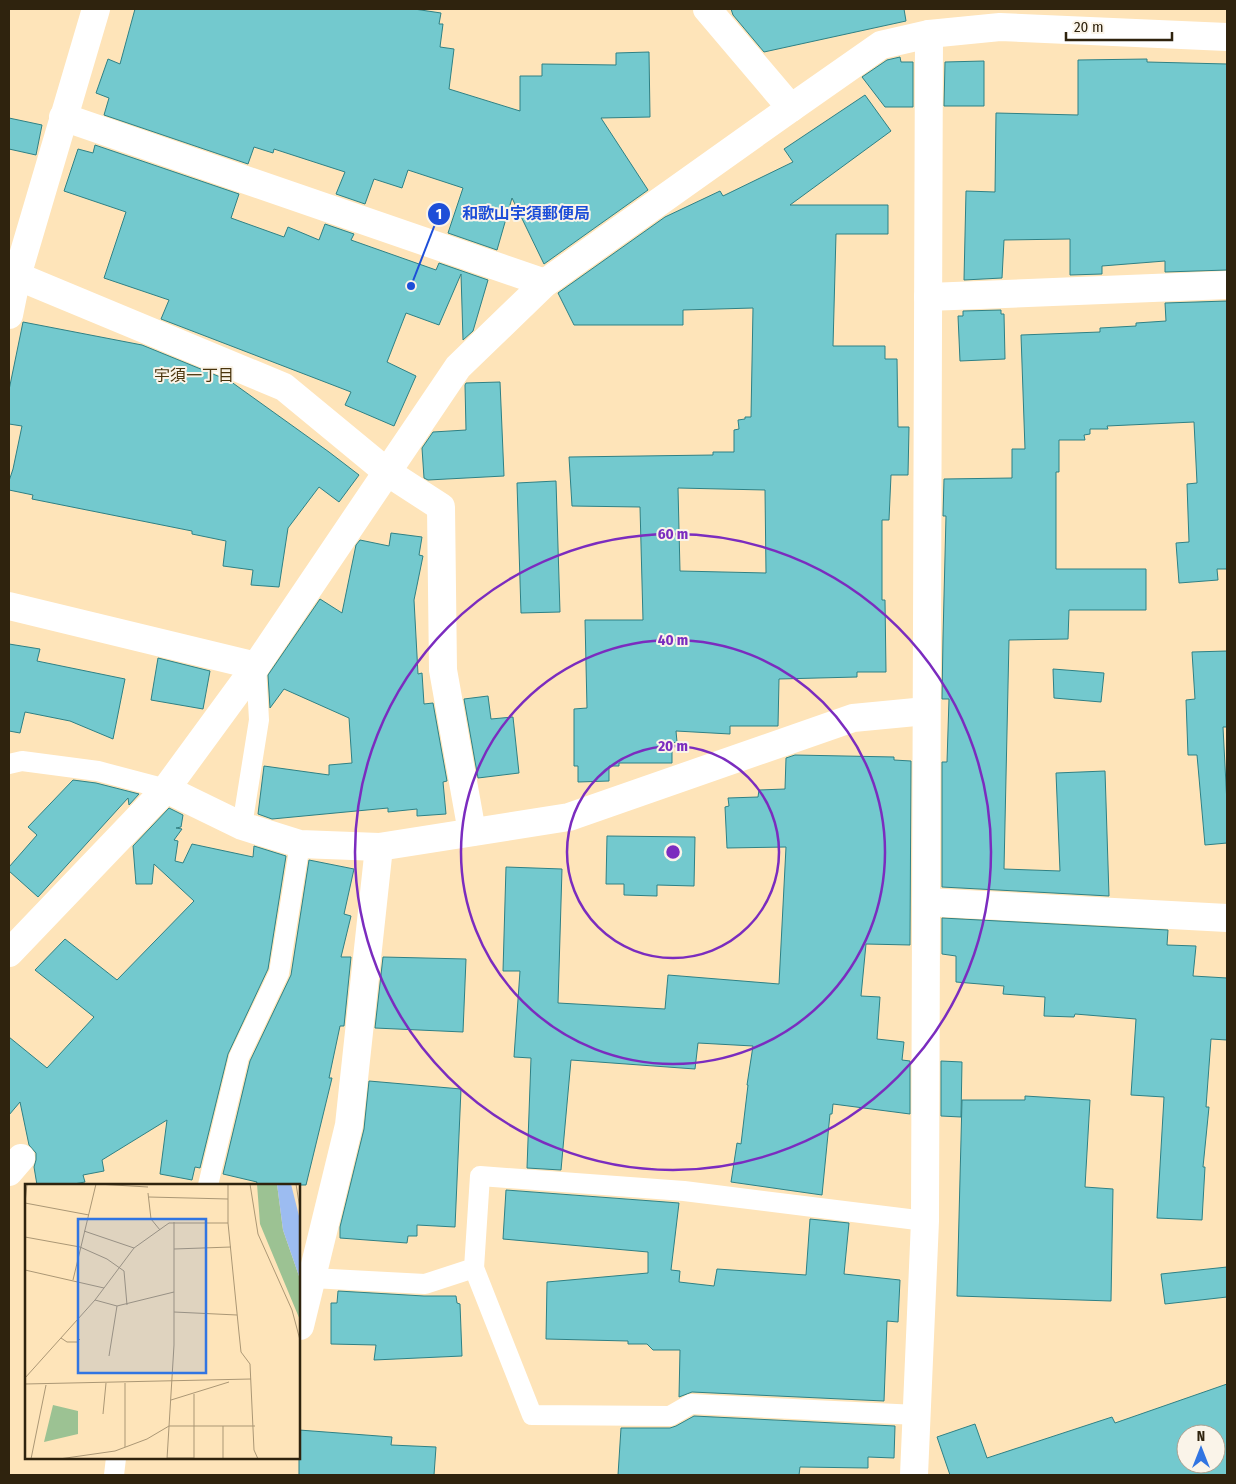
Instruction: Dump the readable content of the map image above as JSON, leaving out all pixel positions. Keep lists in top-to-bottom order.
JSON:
{
  "districts": ["宇須一丁目"],
  "places": ["和歌山宇須郵便局"],
  "scale_bar": "20 m",
  "north": "top",
  "rings": ["60 m", "40 m", "20 m"]
}
